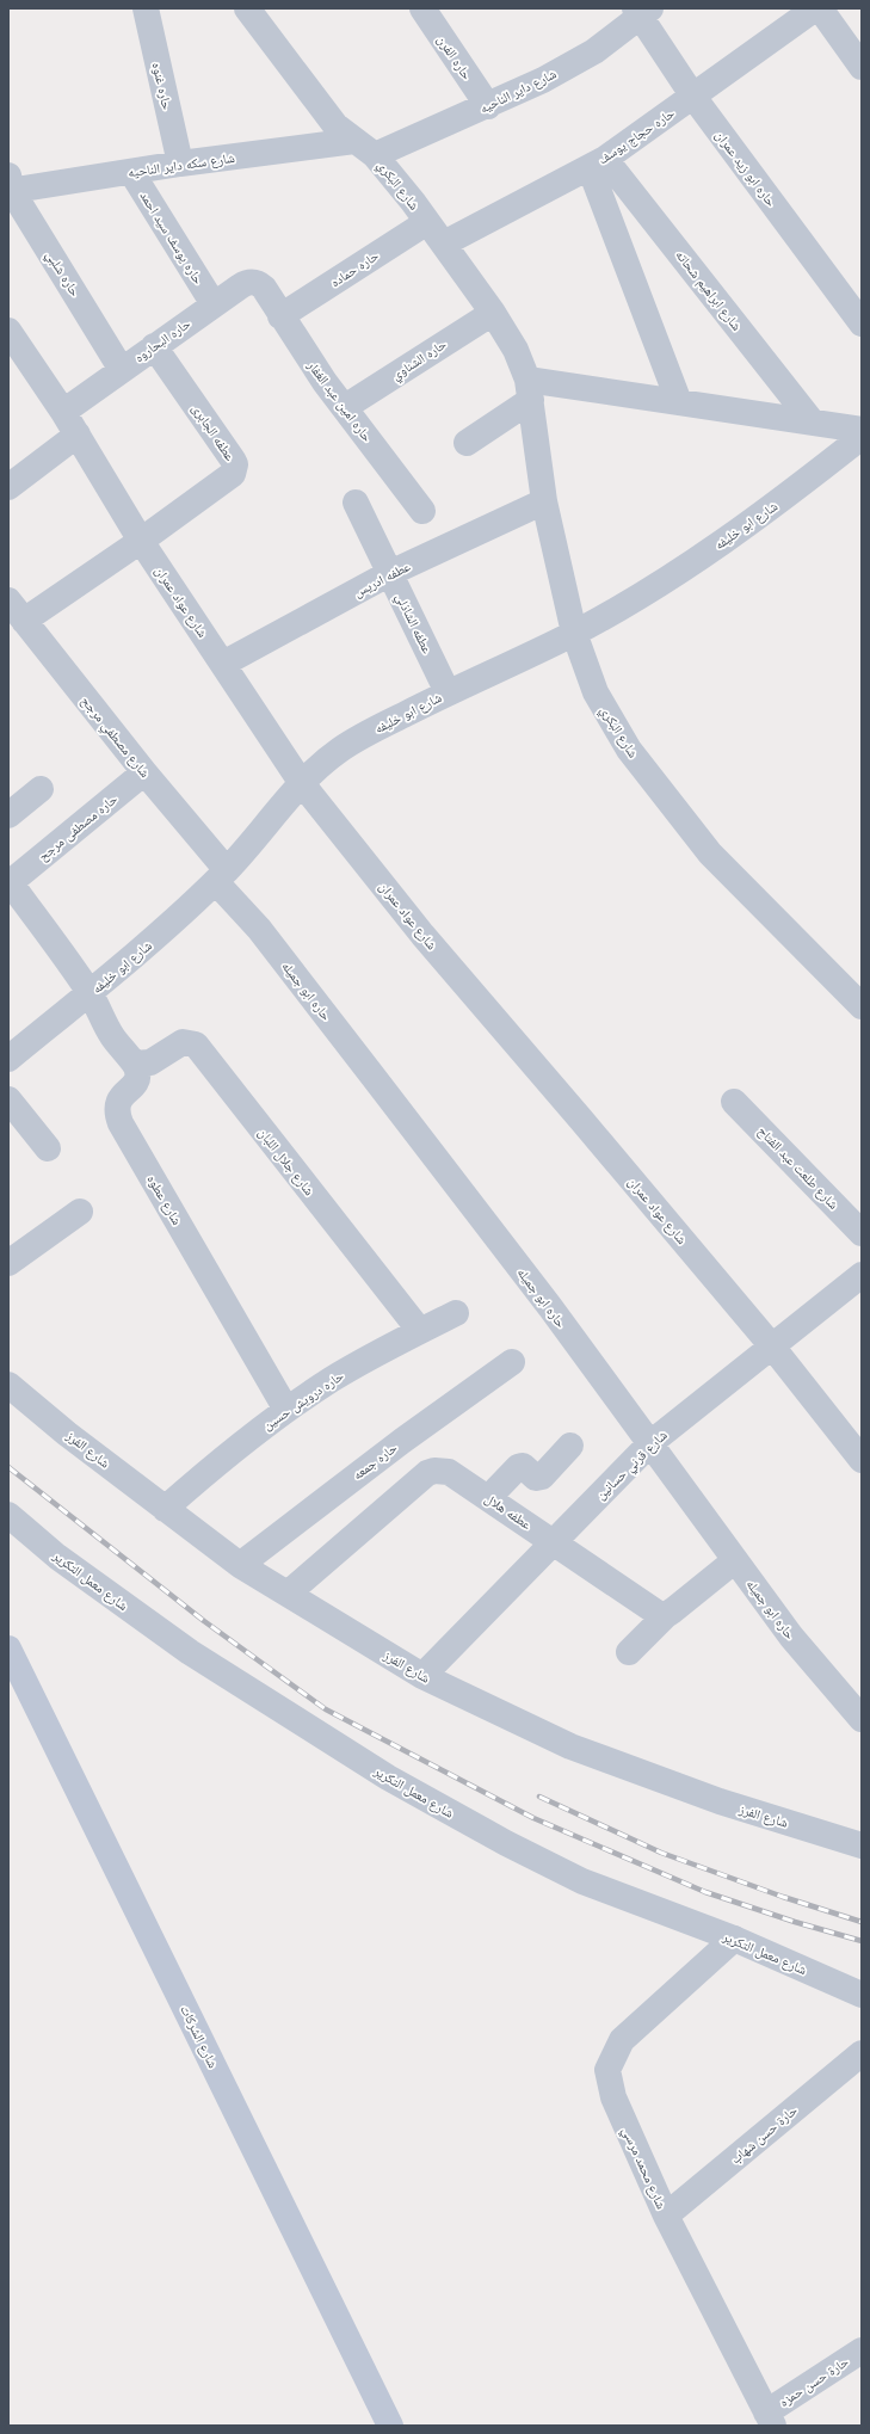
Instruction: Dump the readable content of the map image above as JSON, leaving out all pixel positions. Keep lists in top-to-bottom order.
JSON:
{
  "streets": {
    "main road": ["شارع الشركات"],
    "street": [
      "حاره الفرن",
      "حاره غنوه",
      "شارع داير الناحيه",
      "حاره حجاج يوسف",
      "شارع سكه داير الناحيه",
      "حاره ابو زيد عمران",
      "شارع البكري",
      "حاره يوسف سيد احمد",
      "حاره حماده",
      "حاره شلبي",
      "شارع ابراهيم شحاته",
      "حاره البحاروه",
      "حاره الشناوي",
      "حاره امين عبد الغفار",
      "عطفه الجابرى",
      "شارع ابو خليفه",
      "عطفه ادريس",
      "شارع عواد عمران",
      "عطفه الشاذلي",
      "شارع مصطفي مرجح",
      "حاره مصطفى مرجح",
      "حاره ابو جميله",
      "شارع جلال اللبان",
      "شارع طلعت عبد الفتاح",
      "شارع عطوه",
      "حاره درويش حسين",
      "شارع الفرز",
      "حاره جمعه",
      "شارع قرني حسانين",
      "عطفه هلال",
      "شارع معمل التكرير",
      "حارة حسن شهاب",
      "شارع محمد مرسي",
      "حارة حسن حمزه"
    ]
  },
  "crossings": [
    ["حاره الفرن", "شارع داير الناحيه"],
    ["حاره غنوه", "شارع سكه داير الناحيه"],
    ["شارع داير الناحيه", "شارع سكه داير الناحيه"],
    ["شارع داير الناحيه", "حاره ابو زيد عمران"],
    ["شارع داير الناحيه", "شارع البكري"],
    ["حاره حجاج يوسف", "حاره ابو زيد عمران"],
    ["حاره حجاج يوسف", "شارع البكري"],
    ["حاره حجاج يوسف", "شارع ابراهيم شحاته"],
    ["شارع سكه داير الناحيه", "شارع البكري"],
    ["شارع سكه داير الناحيه", "حاره يوسف سيد احمد"],
    ["شارع سكه داير الناحيه", "حاره شلبي"],
    ["شارع البكري", "حاره حماده"],
    ["شارع البكري", "حاره الشناوي"],
    ["شارع البكري", "شارع ابو خليفه"],
    ["شارع البكري", "عطفه ادريس"],
    ["حاره يوسف سيد احمد", "حاره البحاروه"],
    ["حاره حماده", "حاره امين عبد الغفار"],
    ["حاره شلبي", "حاره البحاروه"],
    ["حاره البحاروه", "حاره امين عبد الغفار"],
    ["حاره البحاروه", "عطفه الجابرى"],
    ["حاره البحاروه", "شارع عواد عمران"],
    ["حاره الشناوي", "حاره امين عبد الغفار"],
    ["عطفه الجابرى", "شارع عواد عمران"],
    ["شارع ابو خليفه", "شارع عواد عمران"],
    ["شارع ابو خليفه", "عطفه الشاذلي"],
    ["شارع ابو خليفه", "شارع مصطفي مرجح"],
    ["شارع ابو خليفه", "حاره ابو جميله"],
    ["عطفه ادريس", "شارع عواد عمران"],
    ["عطفه ادريس", "عطفه الشاذلي"],
    ["شارع عواد عمران", "شارع قرني حسانين"],
    ["شارع مصطفي مرجح", "حاره مصطفى مرجح"],
    ["شارع مصطفي مرجح", "حاره ابو جميله"],
    ["حاره ابو جميله", "شارع قرني حسانين"],
    ["شارع جلال اللبان", "شارع عطوه"],
    ["شارع جلال اللبان", "حاره درويش حسين"],
    ["شارع عطوه", "حاره درويش حسين"],
    ["حاره درويش حسين", "شارع الفرز"],
    ["شارع الفرز", "حاره جمعه"],
    ["شارع الفرز", "شارع قرني حسانين"],
    ["شارع الفرز", "عطفه هلال"],
    ["شارع قرني حسانين", "عطفه هلال"],
    ["شارع معمل التكرير", "شارع محمد مرسي"],
    ["حارة حسن شهاب", "شارع محمد مرسي"],
    ["شارع محمد مرسي", "حارة حسن حمزه"]
  ]
}
